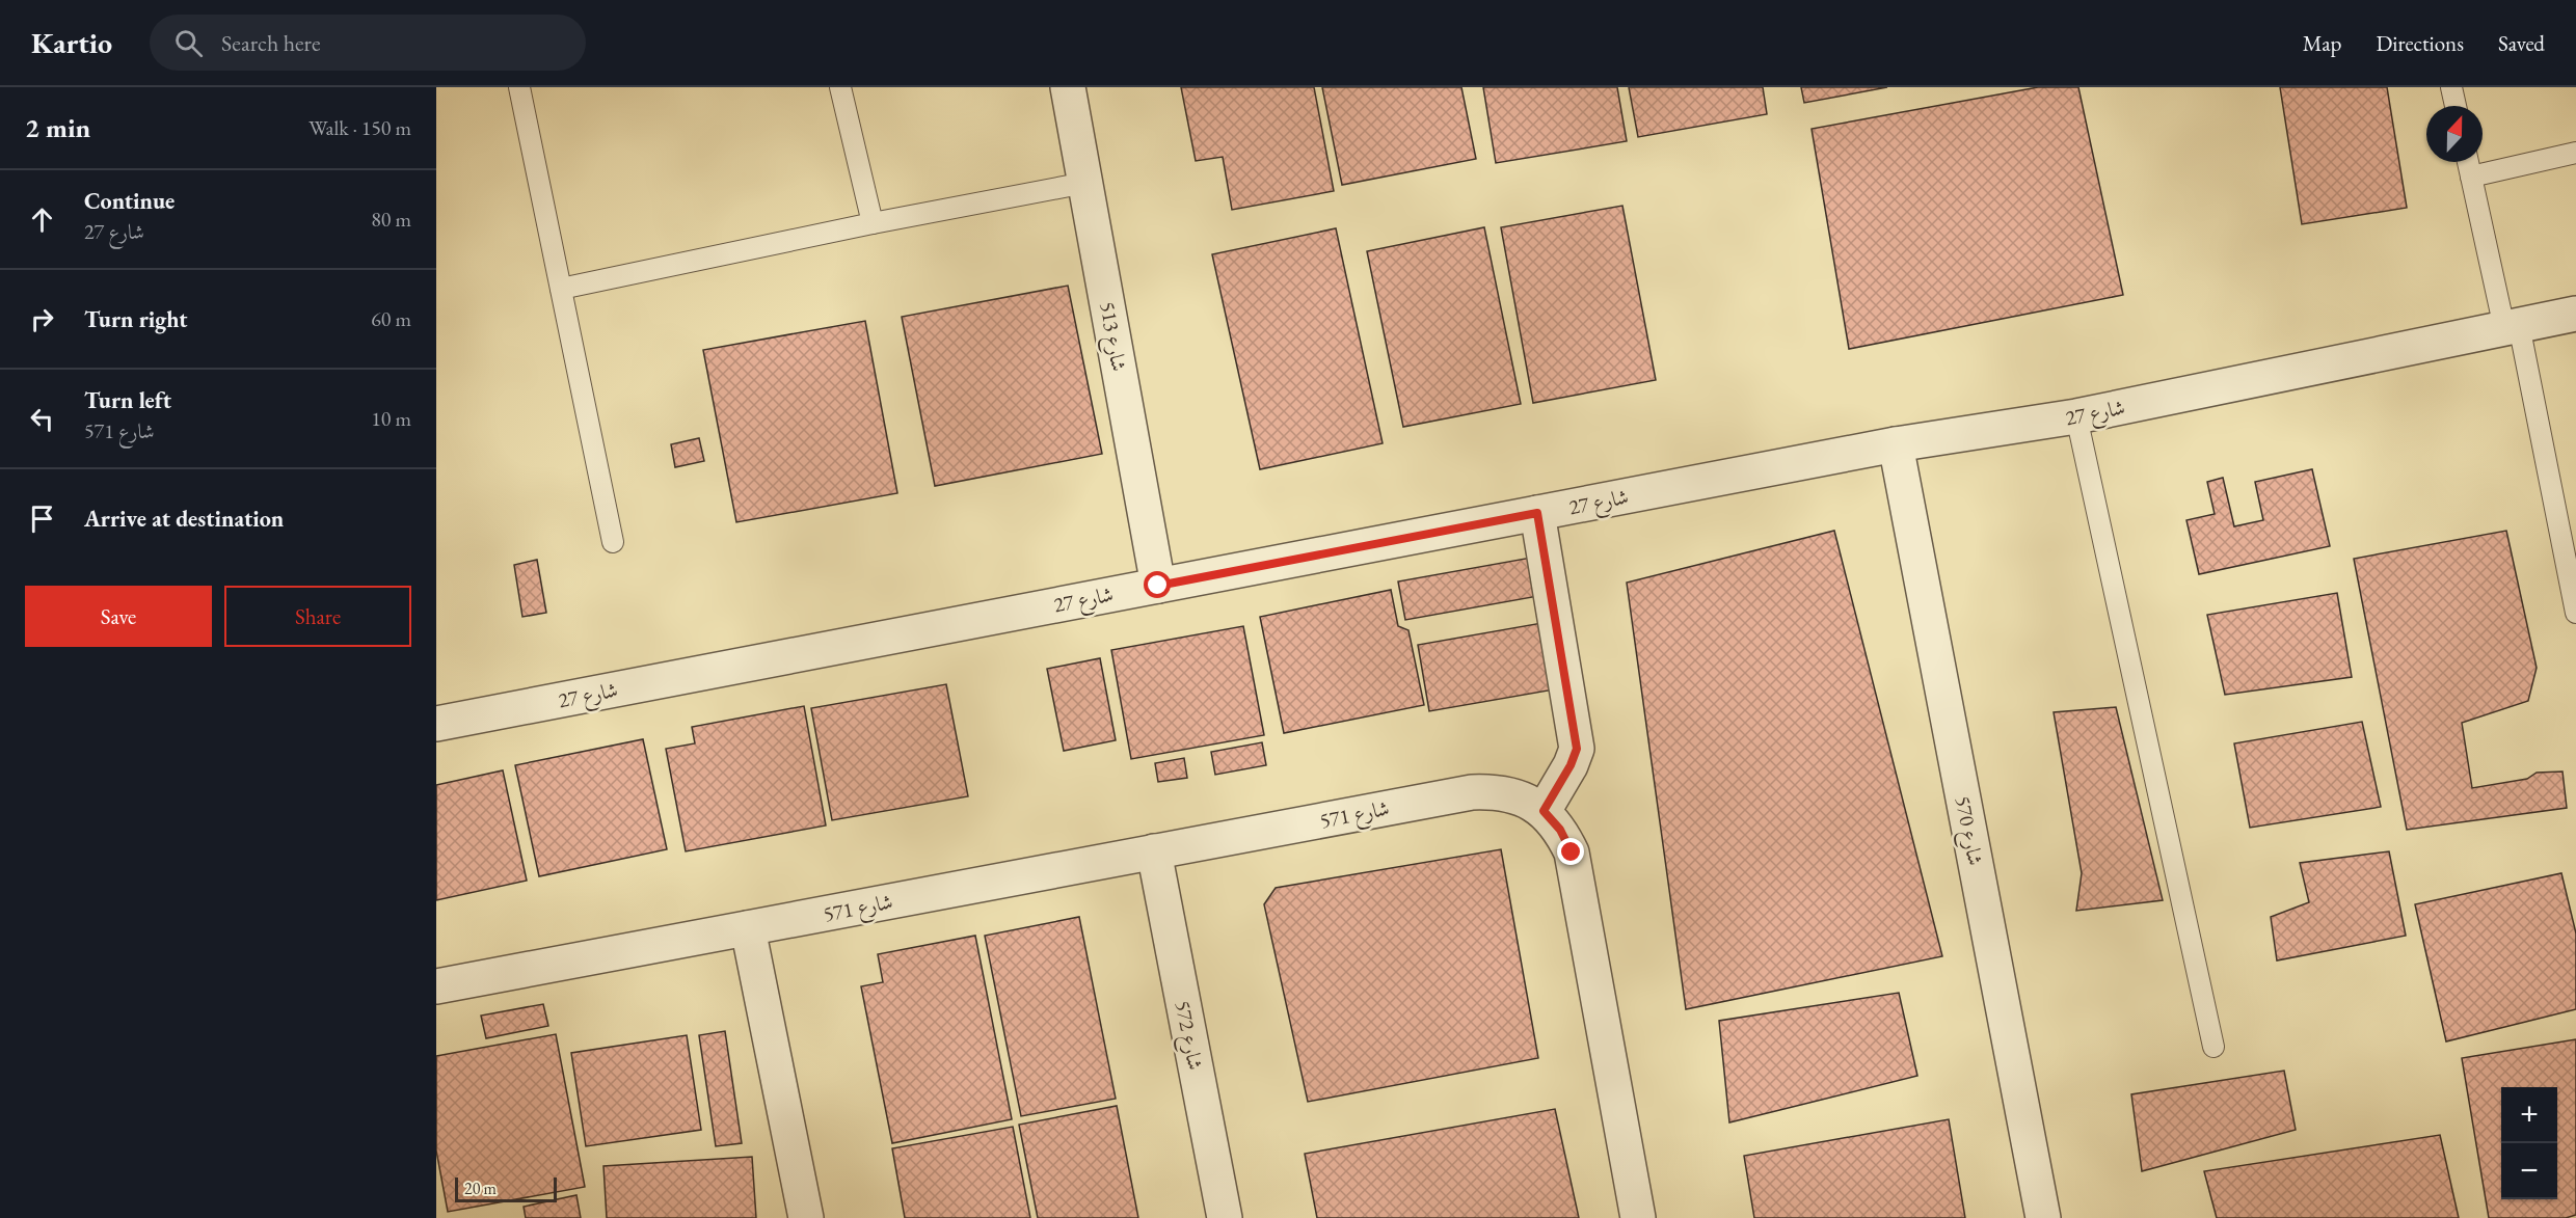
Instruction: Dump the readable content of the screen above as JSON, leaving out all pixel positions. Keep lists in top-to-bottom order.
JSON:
{
  "streets": {
    "street": [
      "شارع 513",
      "شارع 27",
      "شارع 571",
      "شارع 570",
      "شارع 572"
    ]
  },
  "crossings": [
    ["شارع 513", "شارع 27"],
    ["شارع 27", "شارع 570"],
    ["شارع 571", "شارع 572"]
  ],
  "scale_bar": "20 m",
  "north": "top",
  "page": {
    "header": "Kartio",
    "search": "Search here",
    "nav": ["Map", "Directions", "Saved"],
    "heading": ["2 min", "Walk · 150 m"],
    "list": [
      ["Continue", "شارع 27", "80 m"],
      ["Turn right", "60 m"],
      ["Turn left", "شارع 571", "10 m"],
      "Arrive at destination"
    ],
    "buttons": ["Save", "Share"],
    "map_buttons": ["+", "−"],
    "scale": "20 m"
  }
}
